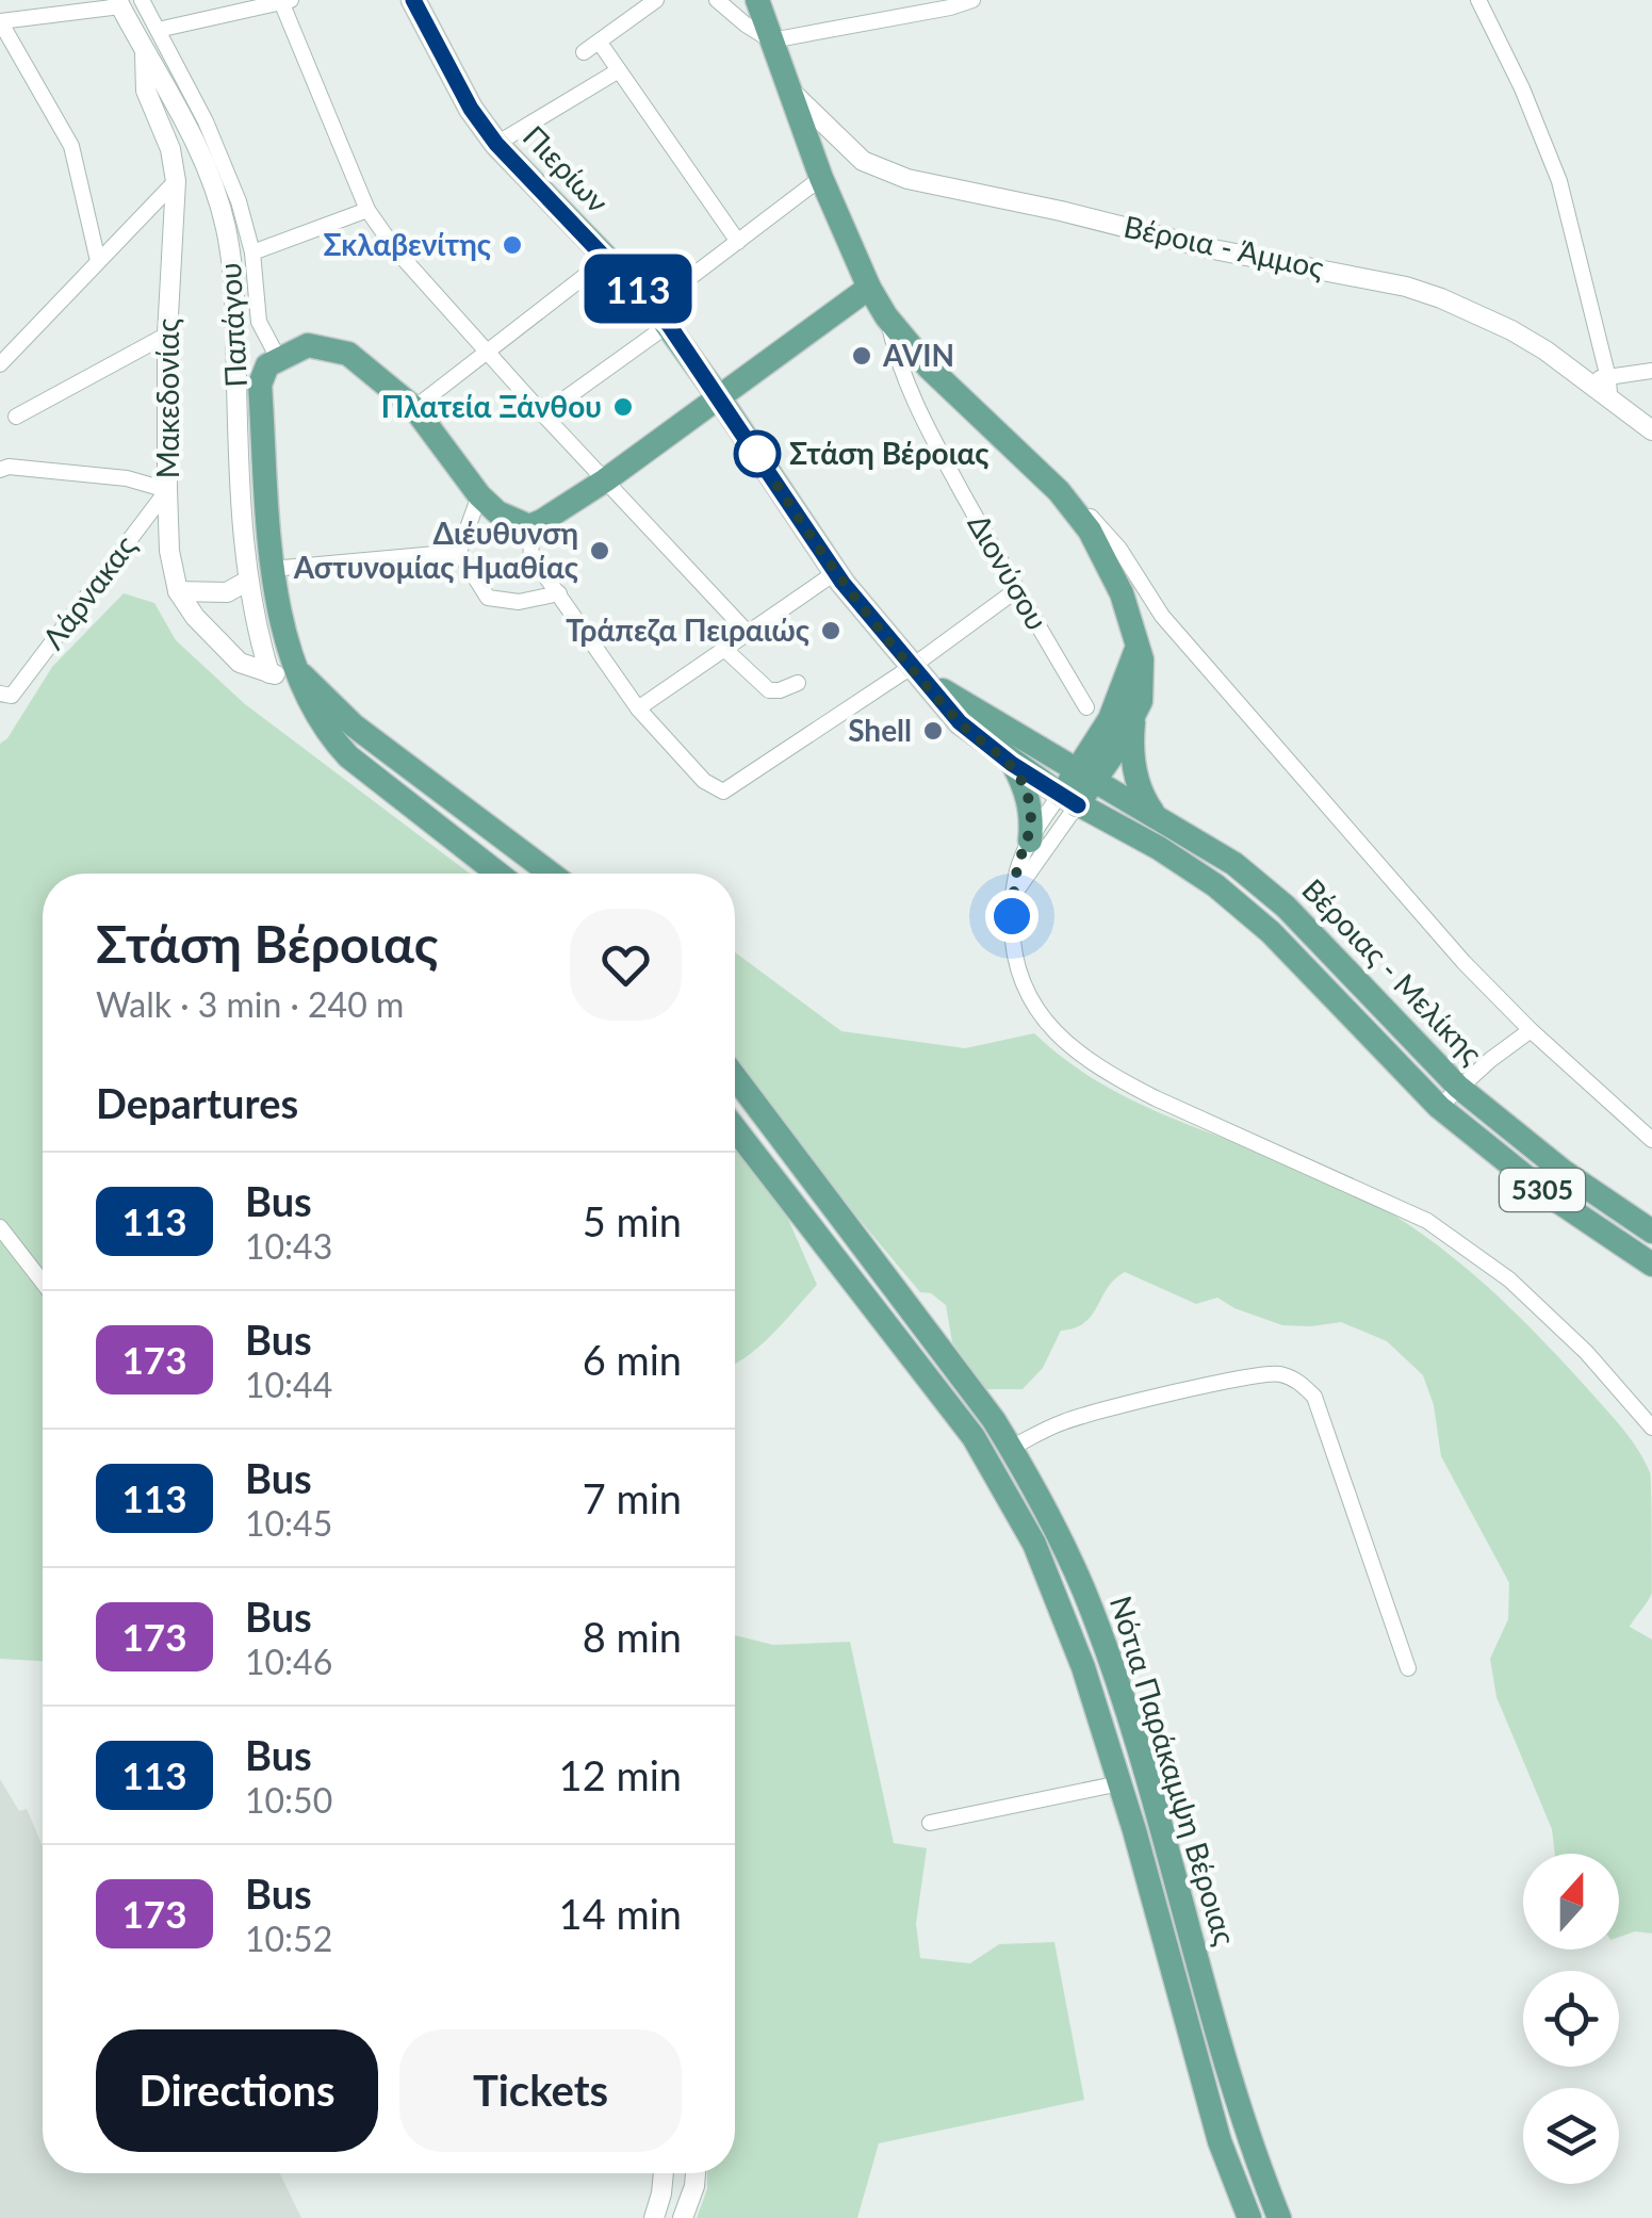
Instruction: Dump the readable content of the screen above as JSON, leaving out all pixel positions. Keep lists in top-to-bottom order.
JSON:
{
  "streets": {
    "main road": [
      "Πιερίων",
      "Βέροιας - Μελίκης",
      "5305",
      "Νότια Παράκαμψη Βέροιας"
    ],
    "street": [
      "Βέροια - Άμμος",
      "Παπάγου",
      "Μακεδονίας",
      "Διονύσου",
      "Λάρνακας"
    ]
  },
  "crossings": [
    ["Πιερίων", "Βέροιας - Μελίκης"],
    ["Παπάγου", "Μακεδονίας"],
    ["Μακεδονίας", "Λάρνακας"]
  ],
  "places": [
    "Σκλαβενίτης",
    "AVIN",
    "Πλατεία Ξάνθου",
    "Στάση Βέροιας",
    "Διέυθυνση Αστυνομίας Ημαθίας",
    "Τράπεζα Πειραιώς",
    "Shell"
  ],
  "lines": ["bus line 113"],
  "north": "top",
  "page": {
    "on_map": "113",
    "heading": [
      ["Στάση Βέροιας", "Walk · 3 min · 240 m"],
      "Departures"
    ],
    "list": [
      {
        "mark": "113",
        "name": "Bus",
        "note": "10:43",
        "value": "5 min"
      },
      {
        "mark": "173",
        "name": "Bus",
        "note": "10:44",
        "value": "6 min"
      },
      {
        "mark": "113",
        "name": "Bus",
        "note": "10:45",
        "value": "7 min"
      },
      {
        "mark": "173",
        "name": "Bus",
        "note": "10:46",
        "value": "8 min"
      },
      {
        "mark": "113",
        "name": "Bus",
        "note": "10:50",
        "value": "12 min"
      },
      {
        "mark": "173",
        "name": "Bus",
        "note": "10:52",
        "value": "14 min"
      }
    ],
    "buttons": ["Directions", "Tickets"]
  }
}
